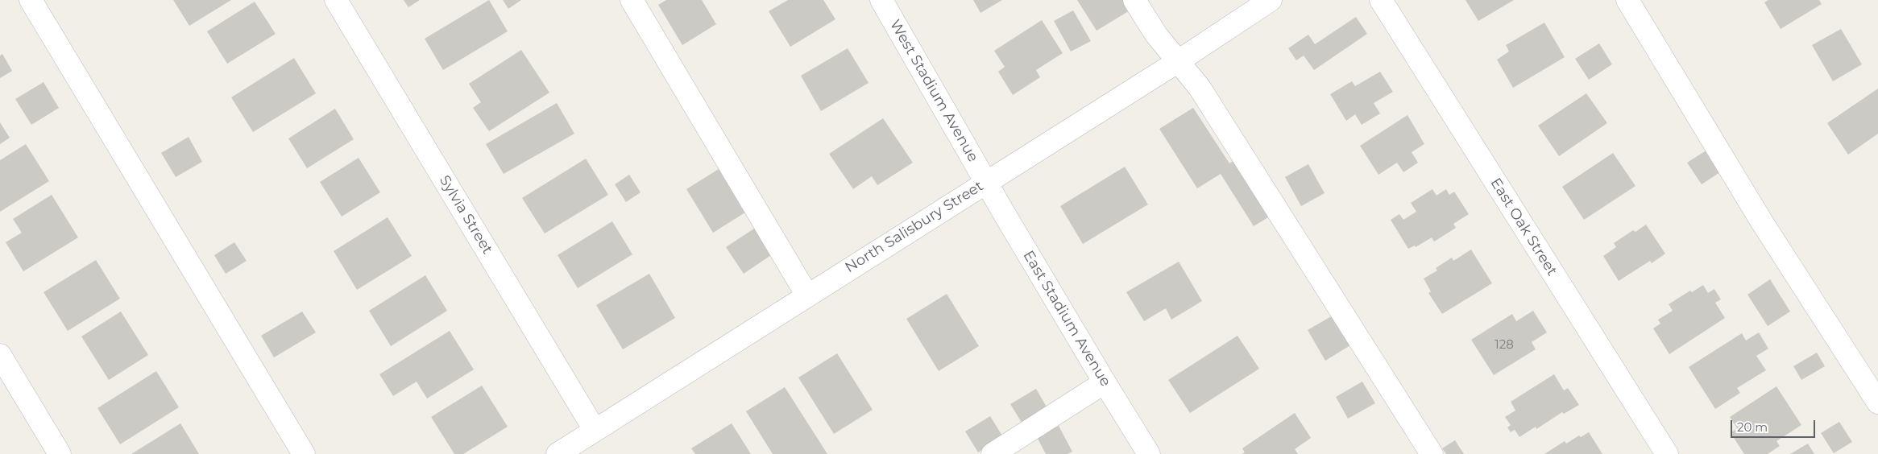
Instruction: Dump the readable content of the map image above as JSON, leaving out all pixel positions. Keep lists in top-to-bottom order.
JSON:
{
  "streets": {
    "street": [
      "West Stadium Avenue",
      "Sylvia Street",
      "North Salisbury Street",
      "East Oak Street",
      "East Stadium Avenue"
    ]
  },
  "crossings": [
    ["West Stadium Avenue", "North Salisbury Street"],
    ["West Stadium Avenue", "East Stadium Avenue"],
    ["Sylvia Street", "North Salisbury Street"],
    ["North Salisbury Street", "East Stadium Avenue"]
  ],
  "house_numbers": ["128"],
  "scale_bar": "20 m"
}
